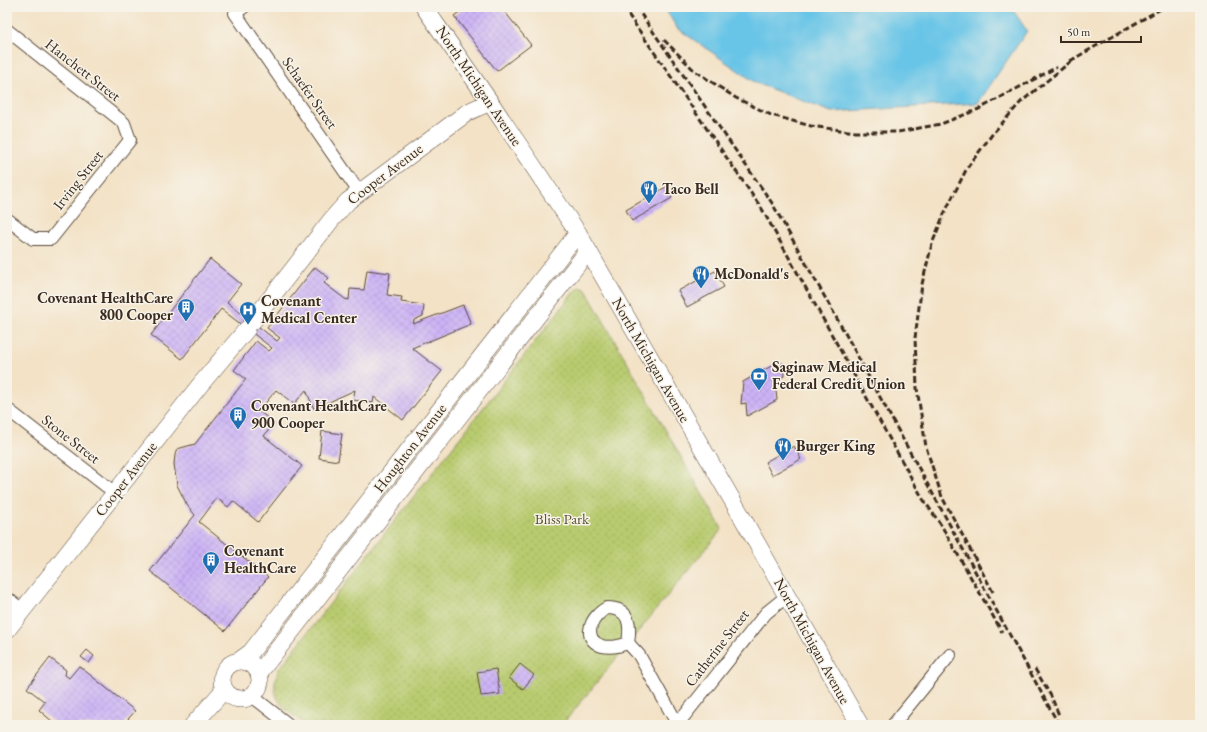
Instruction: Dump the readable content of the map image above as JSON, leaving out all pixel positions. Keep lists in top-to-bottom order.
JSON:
{
  "streets": {
    "street": [
      "Hanchett Street",
      "North Michigan Avenue",
      "Schaefer Street",
      "Cooper Avenue",
      "Irving Street",
      "Stone Street",
      "Houghton Avenue",
      "Catherine Street"
    ]
  },
  "crossings": [
    ["Hanchett Street", "Irving Street"],
    ["North Michigan Avenue", "Cooper Avenue"],
    ["North Michigan Avenue", "Houghton Avenue"],
    ["North Michigan Avenue", "Catherine Street"],
    ["Schaefer Street", "Cooper Avenue"],
    ["Cooper Avenue", "Stone Street"]
  ],
  "parks": ["Bliss Park"],
  "places": {
    "restaurant": ["Taco Bell", "McDonald's", "Burger King"],
    "building": ["Covenant HealthCare 800 Cooper", "Covenant HealthCare 900 Cooper", "Covenant HealthCare"],
    "hospital": ["Covenant Medical Center"],
    "bank": ["Saginaw Medical Federal Credit Union"]
  },
  "scale_bar": "50 m"
}
